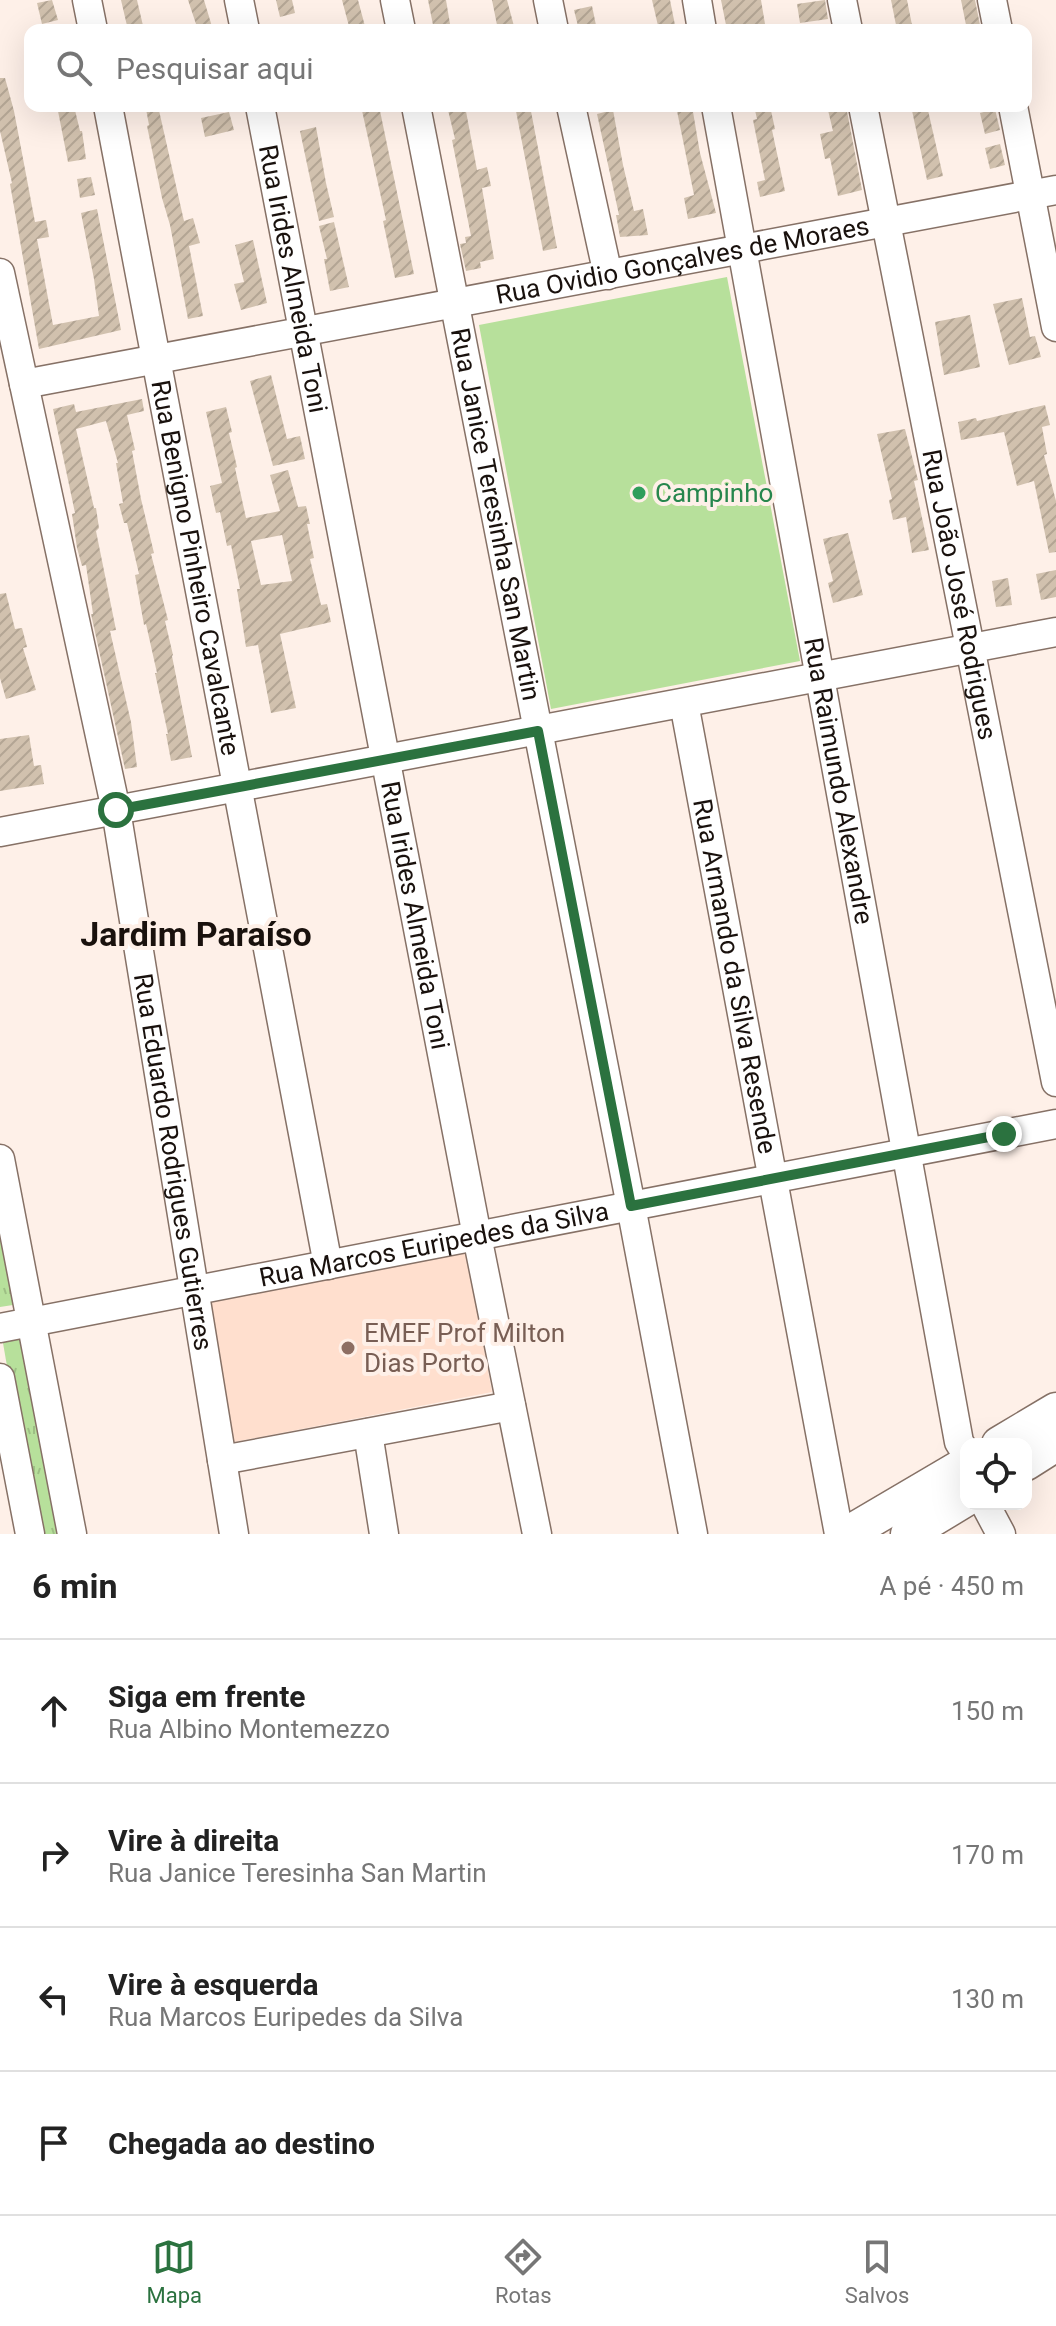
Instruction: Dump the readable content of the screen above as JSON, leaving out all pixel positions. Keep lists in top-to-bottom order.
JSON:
{
  "streets": {
    "street": [
      "Rua Ovidio Gonçalves de Moraes",
      "Rua Irides Almeida Toni",
      "Rua Janice Teresinha San Martin",
      "Rua Benigno Pinheiro Cavalcante",
      "Rua João José Rodrigues",
      "Rua Raimundo Alexandre",
      "Rua Armando da Silva Resende",
      "Rua Eduardo Rodrigues Gutierres",
      "Rua Marcos Euripedes da Silva"
    ]
  },
  "crossings": [
    ["Rua Ovidio Gonçalves de Moraes", "Rua Irides Almeida Toni"],
    ["Rua Ovidio Gonçalves de Moraes", "Rua Janice Teresinha San Martin"],
    ["Rua Ovidio Gonçalves de Moraes", "Rua Benigno Pinheiro Cavalcante"],
    ["Rua Ovidio Gonçalves de Moraes", "Rua João José Rodrigues"],
    ["Rua Ovidio Gonçalves de Moraes", "Rua Raimundo Alexandre"],
    ["Rua Ovidio Gonçalves de Moraes", "Rua Eduardo Rodrigues Gutierres"],
    ["Rua Irides Almeida Toni", "Rua Marcos Euripedes da Silva"],
    ["Rua Janice Teresinha San Martin", "Rua Marcos Euripedes da Silva"],
    ["Rua Benigno Pinheiro Cavalcante", "Rua Marcos Euripedes da Silva"],
    ["Rua Raimundo Alexandre", "Rua Marcos Euripedes da Silva"],
    ["Rua Armando da Silva Resende", "Rua Marcos Euripedes da Silva"],
    ["Rua Eduardo Rodrigues Gutierres", "Rua Marcos Euripedes da Silva"]
  ],
  "districts": ["Jardim Paraíso"],
  "places": ["Campinho", "EMEF Prof Milton Dias Porto"],
  "page": {
    "search": "Pesquisar aqui",
    "heading": ["6 min", "A pé · 450 m"],
    "list": [
      ["Siga em frente", "Rua Albino Montemezzo", "150 m"],
      ["Vire à direita", "Rua Janice Teresinha San Martin", "170 m"],
      ["Vire à esquerda", "Rua Marcos Euripedes da Silva", "130 m"],
      "Chegada ao destino"
    ],
    "nav": ["Mapa", "Rotas", "Salvos"]
  }
}
